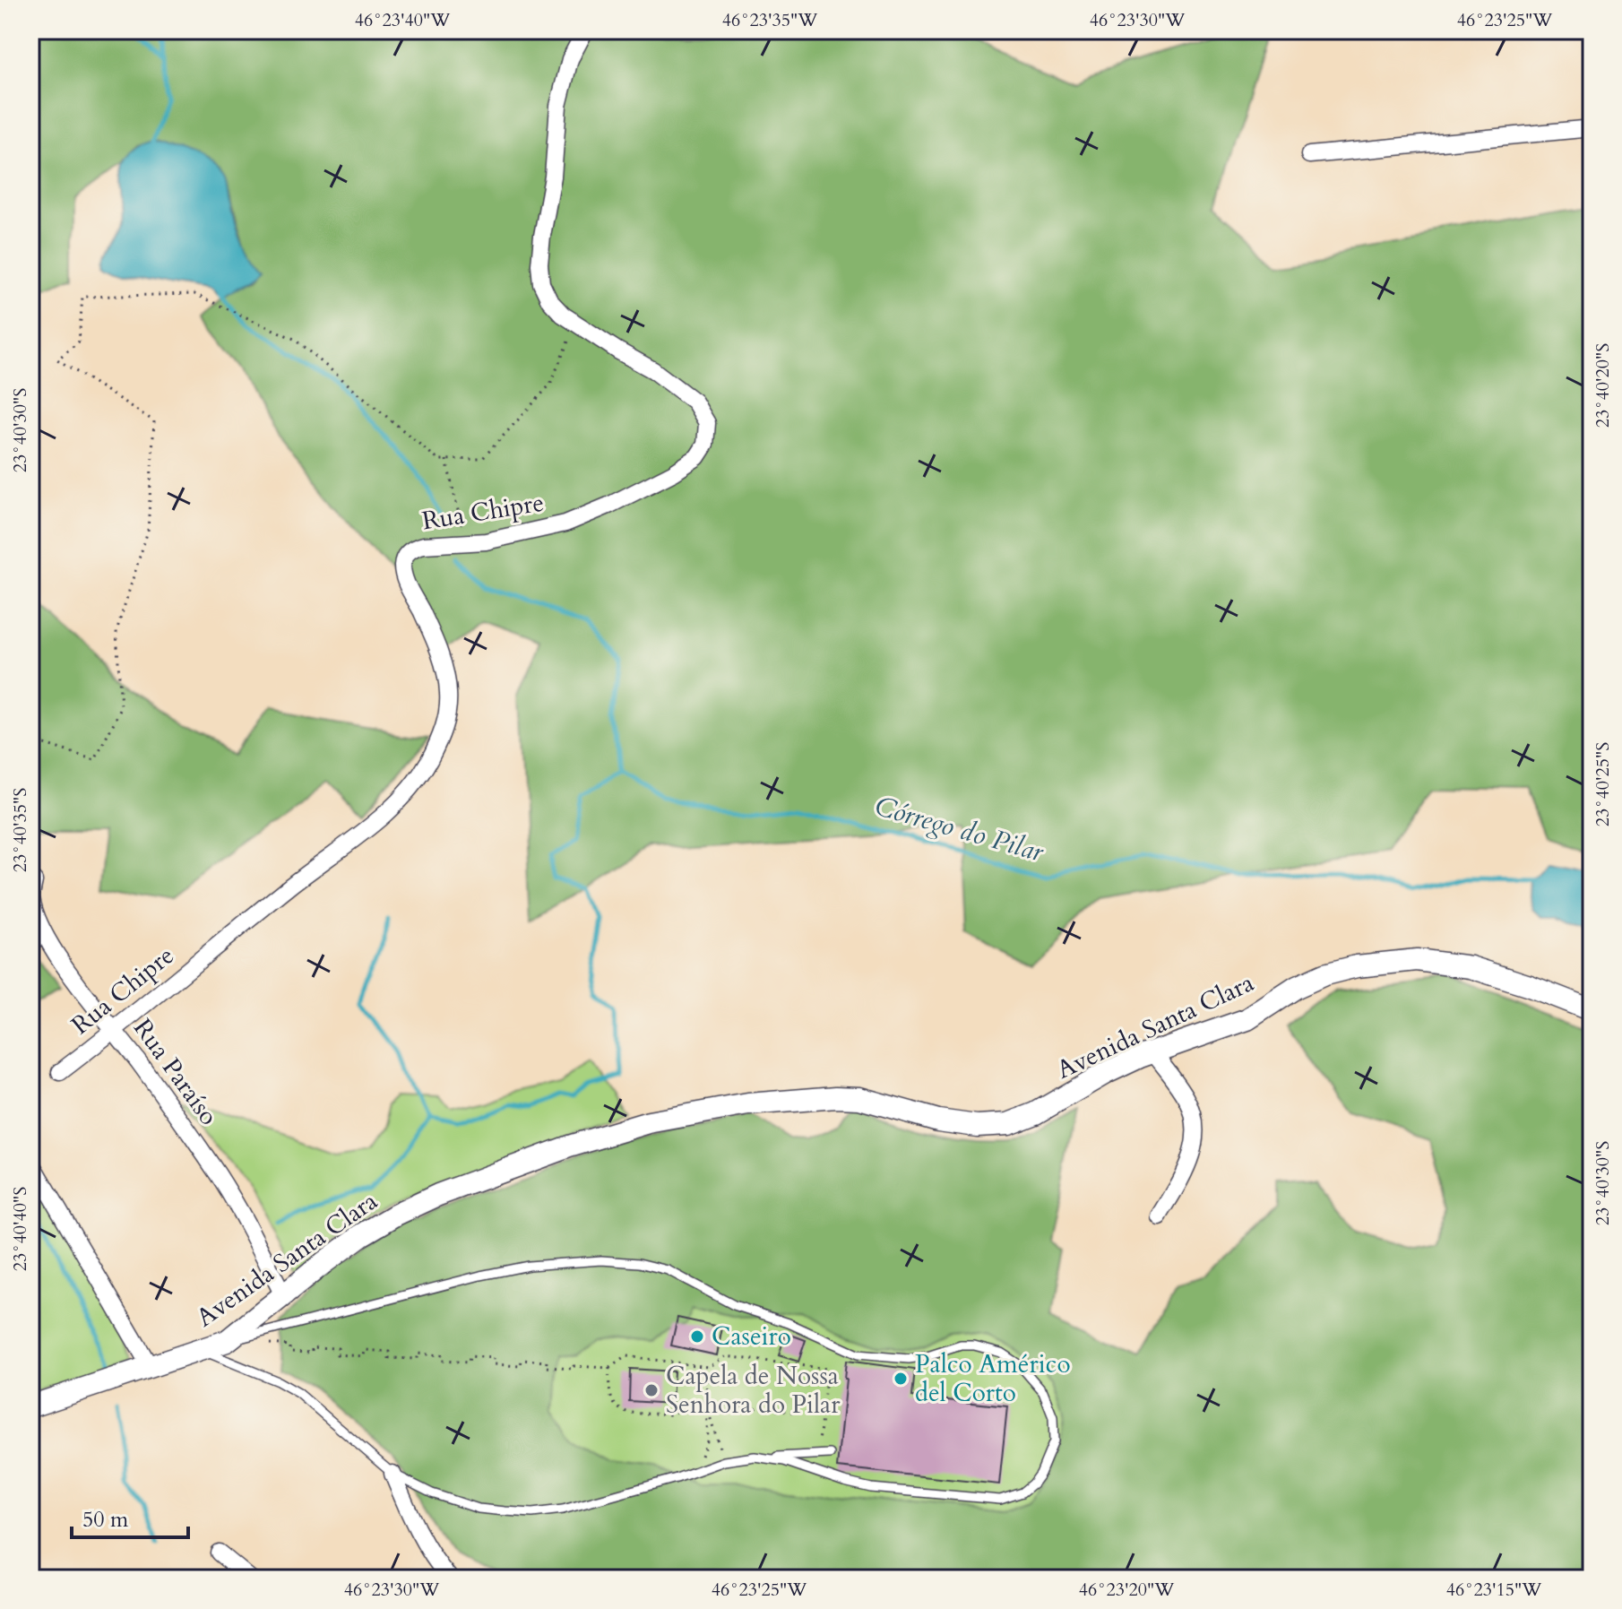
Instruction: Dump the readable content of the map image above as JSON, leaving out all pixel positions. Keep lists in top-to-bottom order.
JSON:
{
  "streets": {
    "street": ["Rua Chipre", "Avenida Santa Clara", "Rua Paraíso"]
  },
  "crossings": [
    ["Rua Chipre", "Rua Paraíso"],
    ["Avenida Santa Clara", "Rua Paraíso"]
  ],
  "water": ["Córrego do Pilar"],
  "places": ["Caseiro", "Palco Américo del Corto", "Capela de Nossa Senhora do Pilar"],
  "scale_bar": "50 m",
  "coordinates": [
    "46°23'40\"W",
    "46°23'35\"W",
    "46°23'30\"W",
    "46°23'25\"W",
    "23°40'20\"S",
    "23°40'30\"S",
    "23°40'25\"S",
    "23°40'35\"S",
    "23°40'40\"S",
    "46°23'20\"W",
    "46°23'15\"W"
  ]
}
